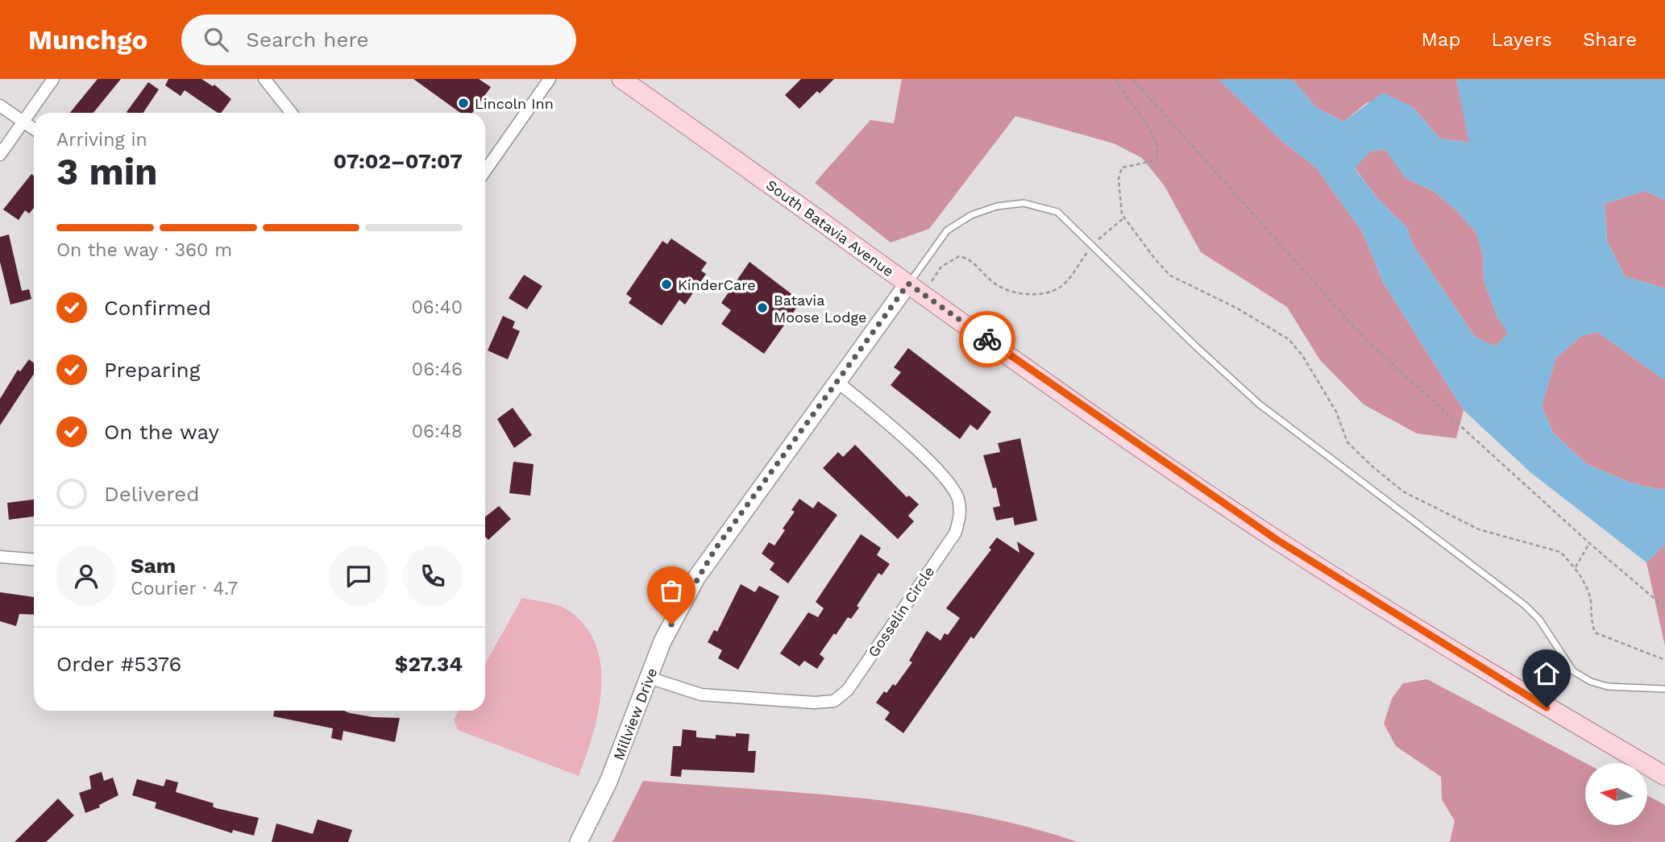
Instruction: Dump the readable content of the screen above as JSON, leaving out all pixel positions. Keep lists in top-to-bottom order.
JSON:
{
  "streets": {
    "main road": ["South Batavia Avenue"],
    "street": ["Gosselin Circle", "Millview Drive"]
  },
  "crossings": [
    ["South Batavia Avenue", "Millview Drive"],
    ["Gosselin Circle", "Millview Drive"]
  ],
  "places": ["Lincoln Inn", "KinderCare", "Batavia Moose Lodge"],
  "north": "left",
  "page": {
    "header": "Munchgo",
    "search": "Search here",
    "nav": ["Map", "Layers", "Share"],
    "heading": ["3 min", "Arriving in", "07:02–07:07"],
    "panel": [
      "Sam",
      "Courier · 4.7",
      "Order #5376",
      "$27.34"
    ],
    "bar": "On the way · 360 m",
    "list": [
      ["Confirmed", "06:40"],
      ["Preparing", "06:46"],
      ["On the way", "06:48"],
      "Delivered"
    ]
  }
}
